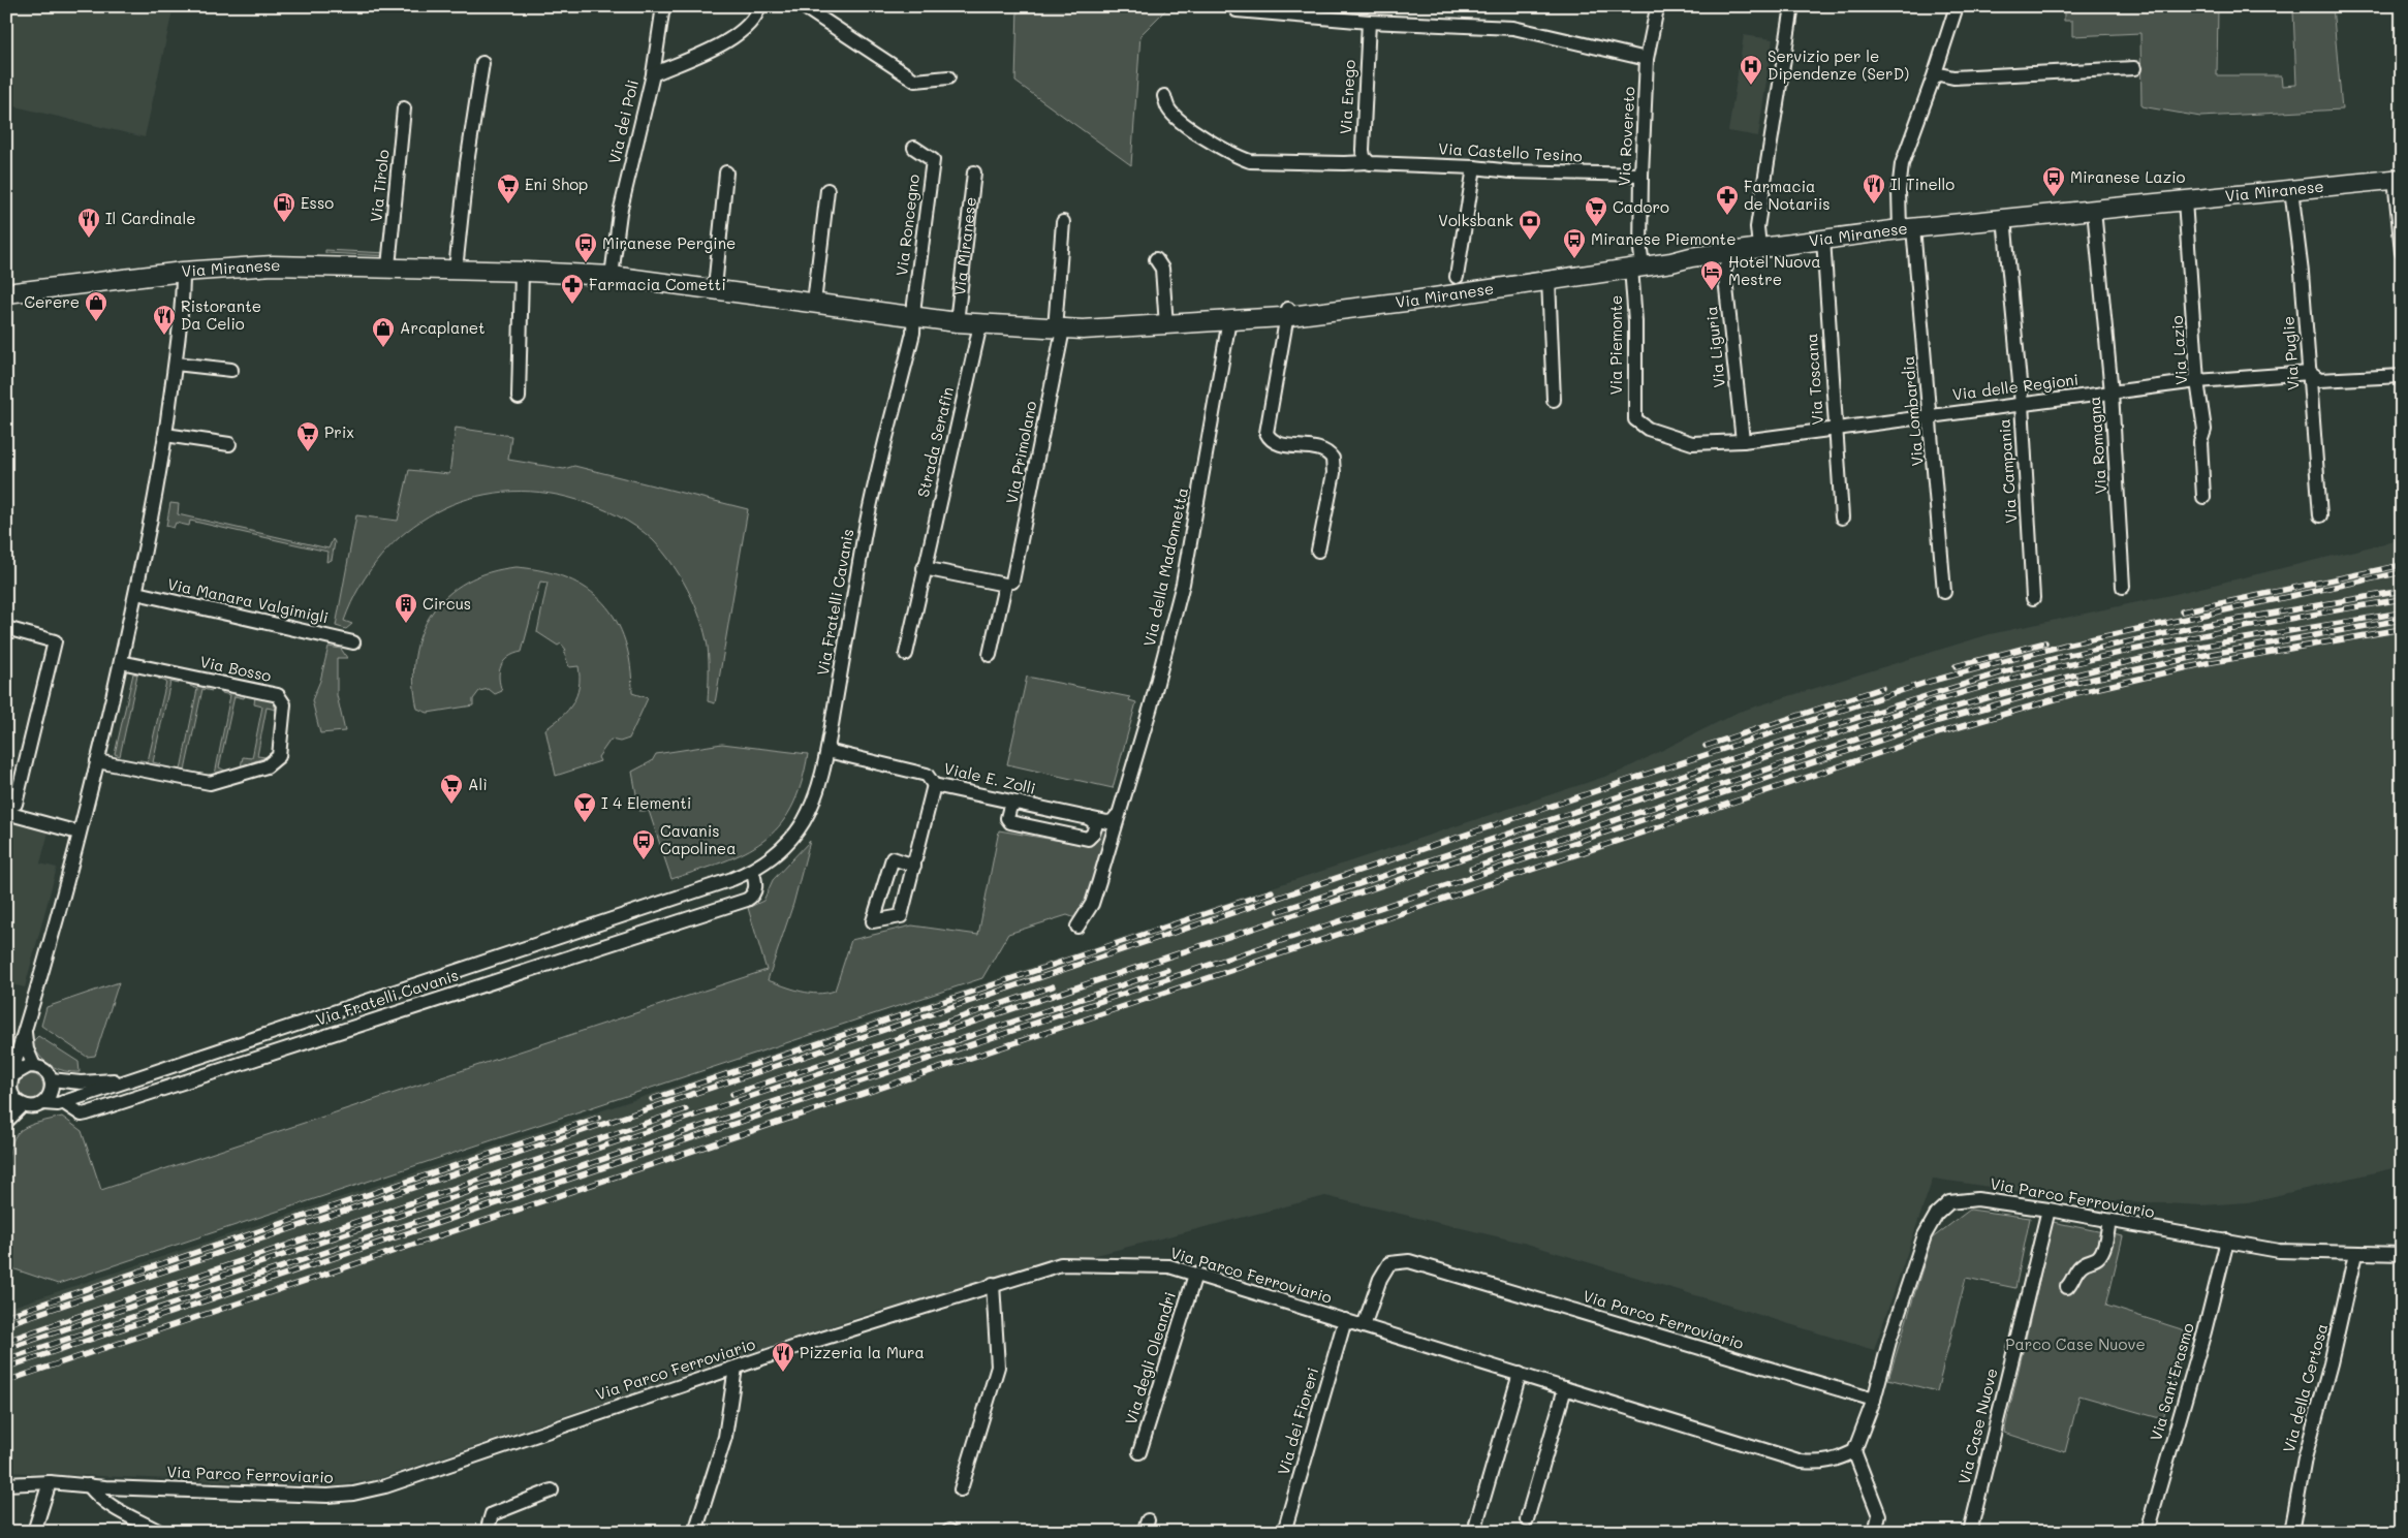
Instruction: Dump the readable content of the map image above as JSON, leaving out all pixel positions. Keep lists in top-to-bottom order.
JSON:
{
  "streets": {
    "street": [
      "Via Enego",
      "Via dei Poli",
      "Via Rovereto",
      "Via Castello Tesino",
      "Via Tirolo",
      "Via Miranese",
      "Via Roncegno",
      "Via Piemonte",
      "Via Liguria",
      "Via Lazio",
      "Via Puglie",
      "Via Toscana",
      "Via delle Regioni",
      "Via Lombardia",
      "Strada Serafin",
      "Via Romagna",
      "Via Primolano",
      "Via Campania",
      "Via della Madonnetta",
      "Via Manara Valgimigli",
      "Via Fratelli Cavanis",
      "Via Bosso",
      "Viale E. Zolli",
      "Via Parco Ferroviario",
      "Via degli Oleandri",
      "Via Sant'Erasmo",
      "Via della Certosa",
      "Via dei Fioreri",
      "Via Case Nuove"
    ]
  },
  "crossings": [
    ["Via Enego", "Via Castello Tesino"],
    ["Via dei Poli", "Via Miranese"],
    ["Via Rovereto", "Via Castello Tesino"],
    ["Via Rovereto", "Via Miranese"],
    ["Via Rovereto", "Via Piemonte"],
    ["Via Tirolo", "Via Miranese"],
    ["Via Miranese", "Via Roncegno"],
    ["Via Miranese", "Via Piemonte"],
    ["Via Miranese", "Via Liguria"],
    ["Via Miranese", "Via Lazio"],
    ["Via Miranese", "Via Puglie"],
    ["Via Miranese", "Via Toscana"],
    ["Via Miranese", "Via Lombardia"],
    ["Via Miranese", "Strada Serafin"],
    ["Via Miranese", "Via Romagna"],
    ["Via Miranese", "Via Primolano"],
    ["Via Miranese", "Via Campania"],
    ["Via Miranese", "Via della Madonnetta"],
    ["Via Miranese", "Via Fratelli Cavanis"],
    ["Via Roncegno", "Via Fratelli Cavanis"],
    ["Via Piemonte", "Via delle Regioni"],
    ["Via Liguria", "Via delle Regioni"],
    ["Via Lazio", "Via delle Regioni"],
    ["Via Puglie", "Via delle Regioni"],
    ["Via Toscana", "Via delle Regioni"],
    ["Via delle Regioni", "Via Lombardia"],
    ["Via delle Regioni", "Via Romagna"],
    ["Via delle Regioni", "Via Campania"],
    ["Via della Madonnetta", "Viale E. Zolli"],
    ["Via Fratelli Cavanis", "Viale E. Zolli"],
    ["Via Parco Ferroviario", "Via degli Oleandri"],
    ["Via Parco Ferroviario", "Via Sant'Erasmo"],
    ["Via Parco Ferroviario", "Via della Certosa"],
    ["Via Parco Ferroviario", "Via dei Fioreri"],
    ["Via Parco Ferroviario", "Via Case Nuove"]
  ],
  "parks": ["Parco Case Nuove"],
  "places": {
    "hospital": ["Servizio per le Dipendenze (SerD)"],
    "bus stop": [
      "Miranese Lazio",
      "Miranese Piemonte",
      "Miranese Pergine",
      "Cavanis Capolinea"
    ],
    "supermarket": [
      "Eni Shop",
      "Cadoro",
      "Prix",
      "Alì"
    ],
    "restaurant": [
      "Il Tinello",
      "Il Cardinale",
      "Ristorante Da Celio",
      "Pizzeria la Mura"
    ],
    "pharmacy": ["Farmacia de Notariis", "Farmacia Cometti"],
    "fuel station": ["Esso"],
    "bank": ["Volksbank"],
    "hotel": ["Hotel Nuova Mestre"],
    "shop": ["Cerere", "Arcaplanet"],
    "building": ["Circus"],
    "bar": ["I 4 Elementi"]
  }
}
